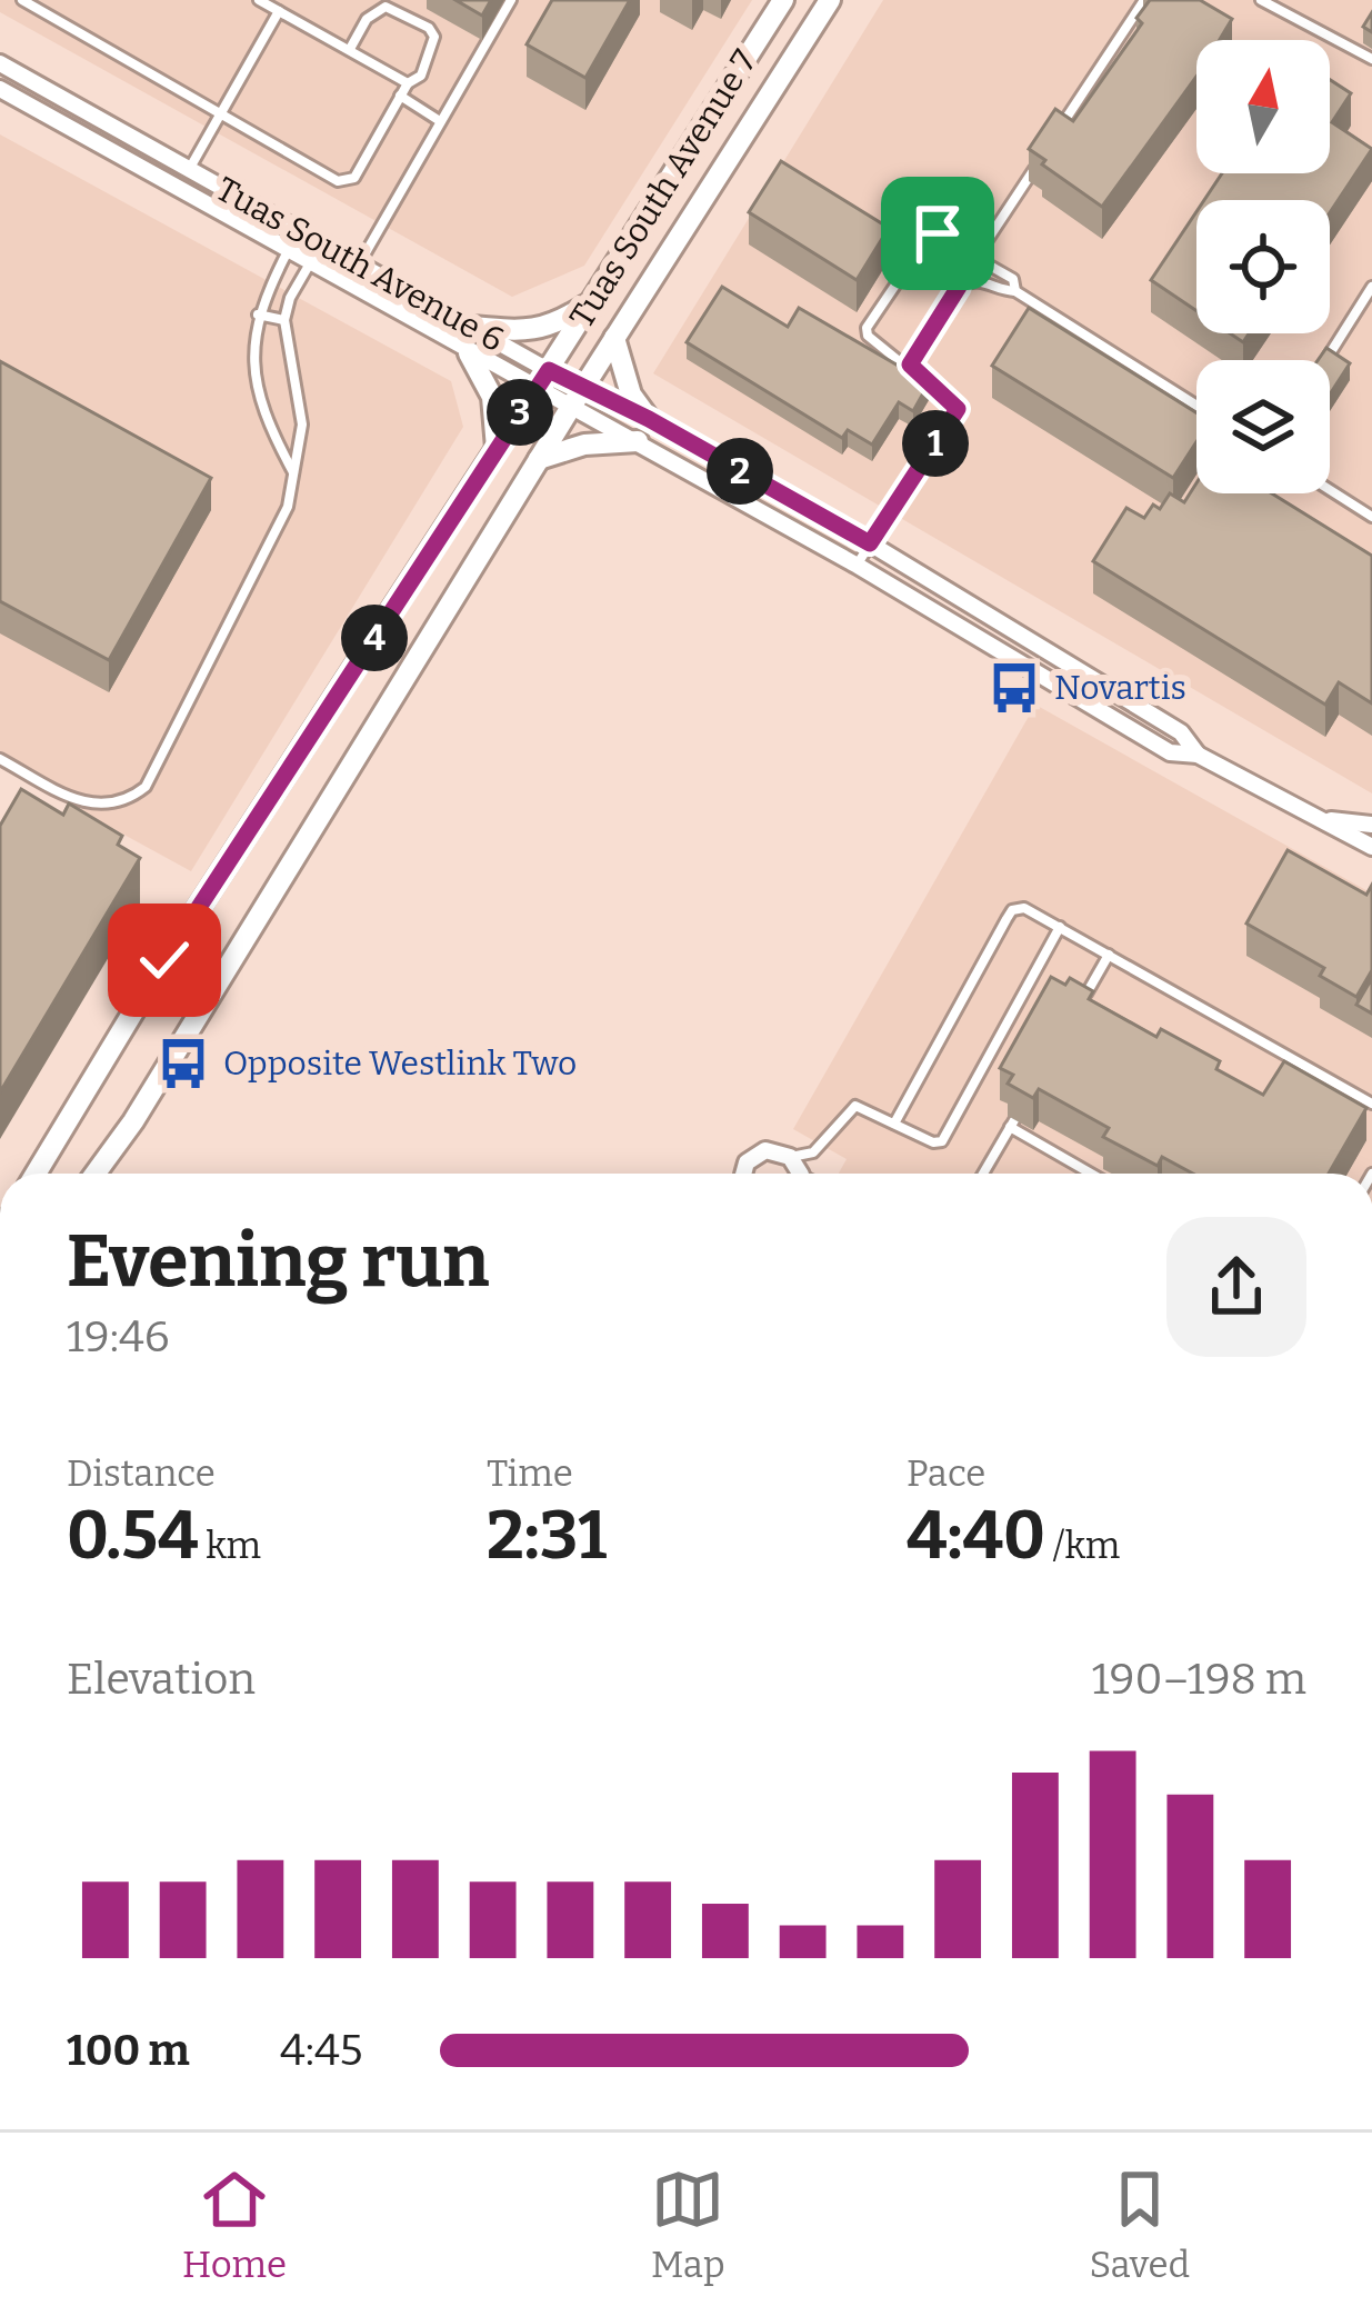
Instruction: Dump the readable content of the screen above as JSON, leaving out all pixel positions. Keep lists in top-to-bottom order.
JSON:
{
  "streets": {
    "street": ["Tuas South Avenue 7", "Tuas South Avenue 6"]
  },
  "crossings": [
    ["Tuas South Avenue 7", "Tuas South Avenue 6"]
  ],
  "places": {
    "bus stop": ["Novartis", "Opposite Westlink Two"]
  },
  "north": "top",
  "page": {
    "pins": [
      "3",
      "1",
      "2",
      "4"
    ],
    "heading": ["Evening run", "19:46"],
    "stats": [
      ["Distance", "0.54 km"],
      ["Time", "2:31"],
      ["Pace", "4:40 /km"]
    ],
    "chart": ["Elevation", "190–198 m"],
    "list": [
      {
        "name": "100 m",
        "note": "4:45"
      }
    ],
    "tabs": ["Home", "Map", "Saved"]
  }
}
